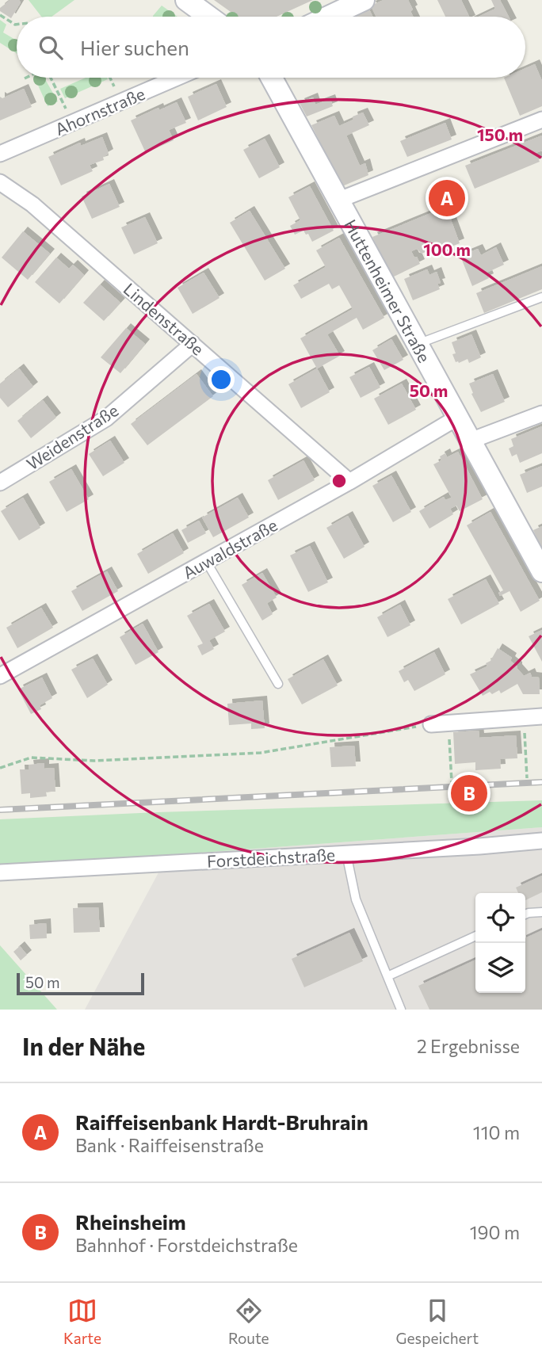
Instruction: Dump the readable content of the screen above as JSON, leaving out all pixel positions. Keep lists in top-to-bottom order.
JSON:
{
  "streets": {
    "street": [
      "Ahornstraße",
      "Huttenheimer Straße",
      "Lindenstraße",
      "Weidenstraße",
      "Auwaldstraße",
      "Forstdeichstraße"
    ]
  },
  "crossings": [
    ["Huttenheimer Straße", "Auwaldstraße"],
    ["Lindenstraße", "Weidenstraße"],
    ["Lindenstraße", "Auwaldstraße"]
  ],
  "scale_bar": "50 m",
  "page": {
    "search": "Hier suchen",
    "pins": ["A", "B"],
    "scale": "50 m",
    "heading": ["In der Nähe", "2 Ergebnisse"],
    "list": [
      {
        "mark": "A",
        "name": "Raiffeisenbank Hardt-Bruhrain",
        "note": "Bank · Raiffeisenstraße",
        "value": "110 m"
      },
      {
        "mark": "B",
        "name": "Rheinsheim",
        "note": "Bahnhof · Forstdeichstraße",
        "value": "190 m"
      }
    ],
    "nav": ["Karte", "Route", "Gespeichert"]
  },
  "rings": ["150 m", "100 m", "50 m"]
}
